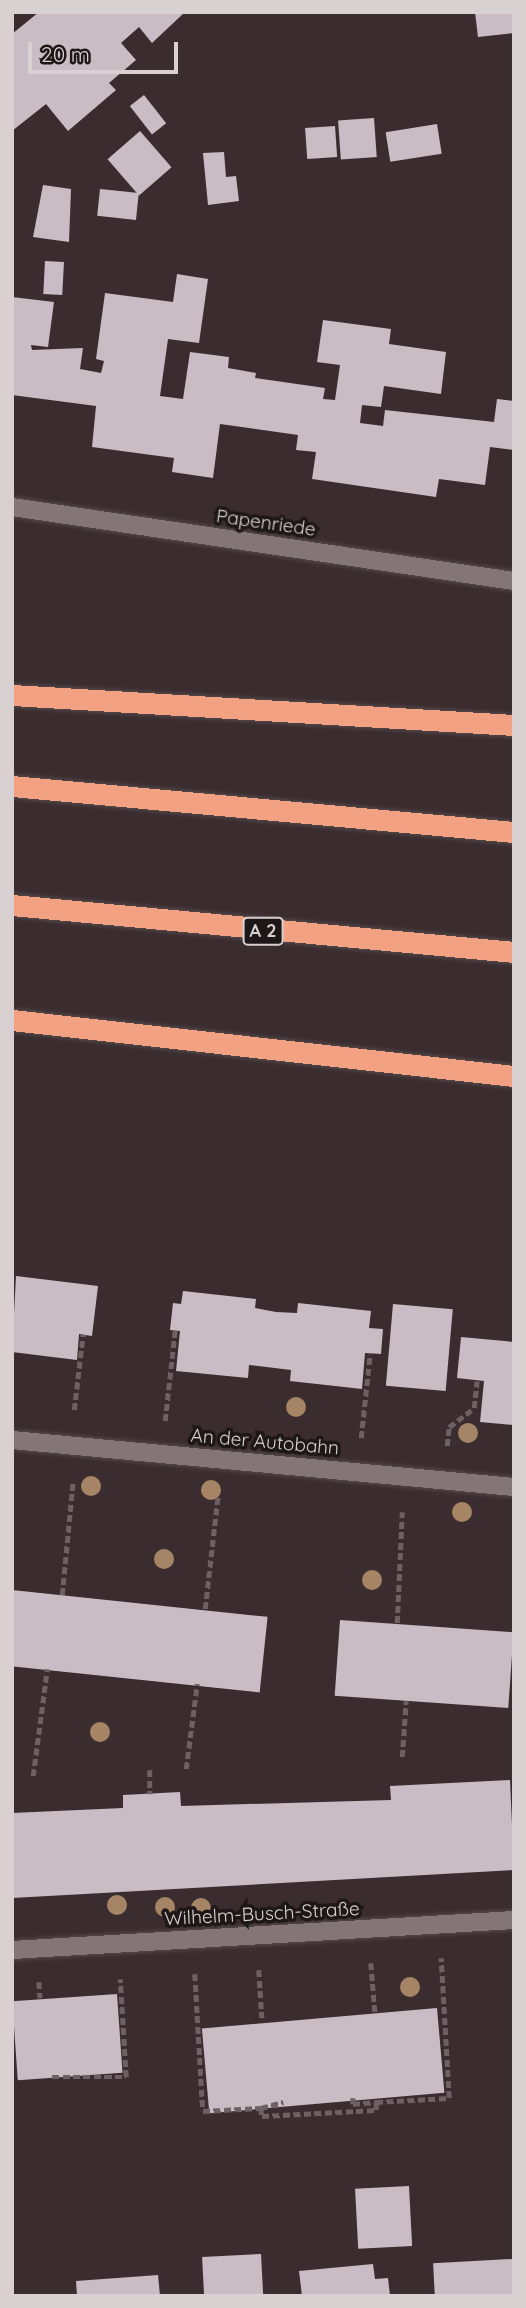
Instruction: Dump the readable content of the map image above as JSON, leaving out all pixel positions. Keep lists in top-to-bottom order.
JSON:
{
  "streets": {
    "highway": ["A 2"],
    "street": ["Papenriede", "An der Autobahn", "Wilhelm-Busch-Straße"]
  },
  "scale_bar": "20 m"
}
